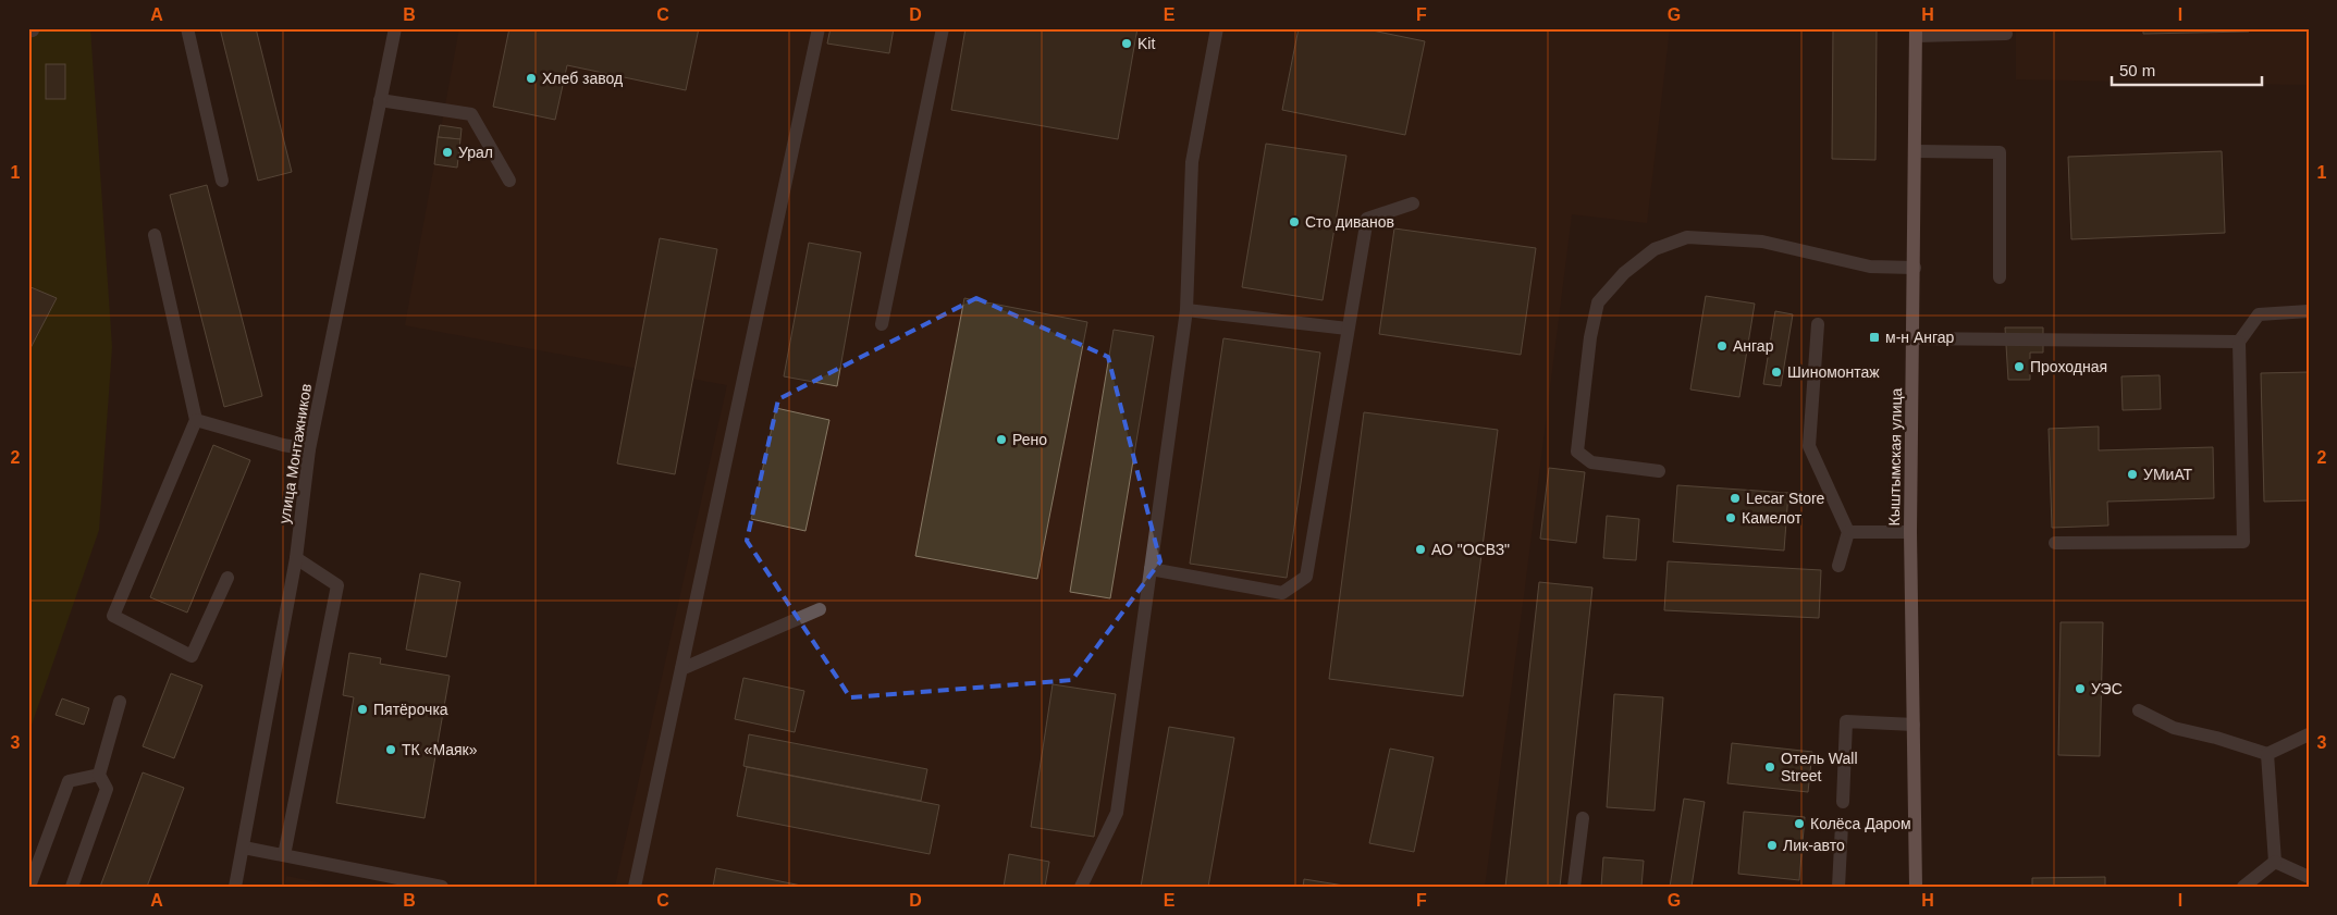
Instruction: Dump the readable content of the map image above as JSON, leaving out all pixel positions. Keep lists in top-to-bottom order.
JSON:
{
  "streets": {
    "main road": ["Кыштымская улица"],
    "street": ["улица Монтажников"]
  },
  "places": {
    "other": [
      "Kit",
      "Хлеб завод",
      "Урал",
      "Сто диванов",
      "Ангар",
      "Проходная",
      "Шиномонтаж",
      "Рено",
      "УМиАТ",
      "Lecar Store",
      "Камелот",
      "АО \"ОСВЗ\"",
      "УЭС",
      "Пятёрочка",
      "ТК «Маяк»",
      "Отель Wall Street",
      "Колёса Даром",
      "Лик-авто"
    ],
    "transit": ["м-н Ангар"]
  },
  "scale_bar": "50 m",
  "grid": {
    "columns": [
      "A",
      "B",
      "C",
      "D",
      "E",
      "F",
      "G",
      "H",
      "I"
    ],
    "rows": ["1", "2", "3"]
  }
}
